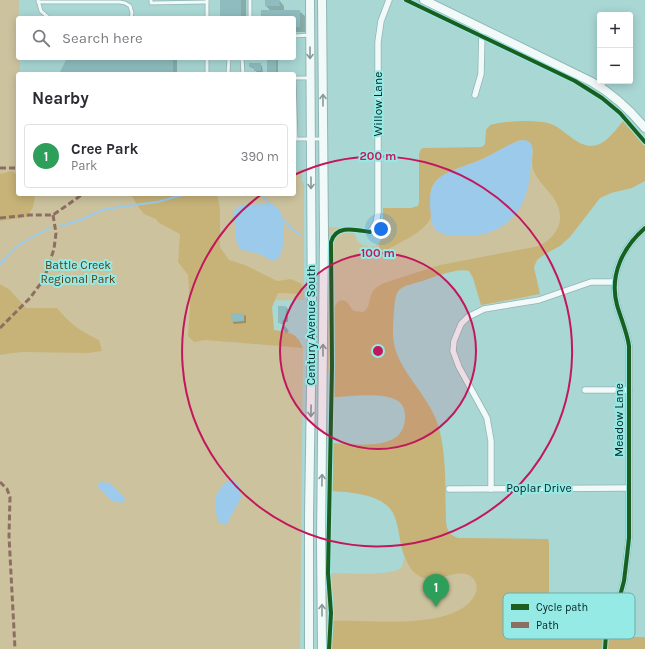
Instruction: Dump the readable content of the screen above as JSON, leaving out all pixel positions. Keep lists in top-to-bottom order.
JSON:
{
  "streets": {
    "main road": ["Century Avenue South"],
    "street": ["Willow Lane", "Meadow Lane", "Poplar Drive"]
  },
  "crossings": [
    ["Meadow Lane", "Poplar Drive"]
  ],
  "parks": ["Battle Creek Regional Park"],
  "legend": ["Cycle path", "Path"],
  "page": {
    "map_buttons": ["+", "−"],
    "search": "Search here",
    "heading": "Nearby",
    "list": [
      {
        "mark": "1",
        "name": "Cree Park",
        "note": "Park",
        "value": "390 m"
      }
    ],
    "pins": "1"
  },
  "rings": ["200 m", "100 m"]
}
